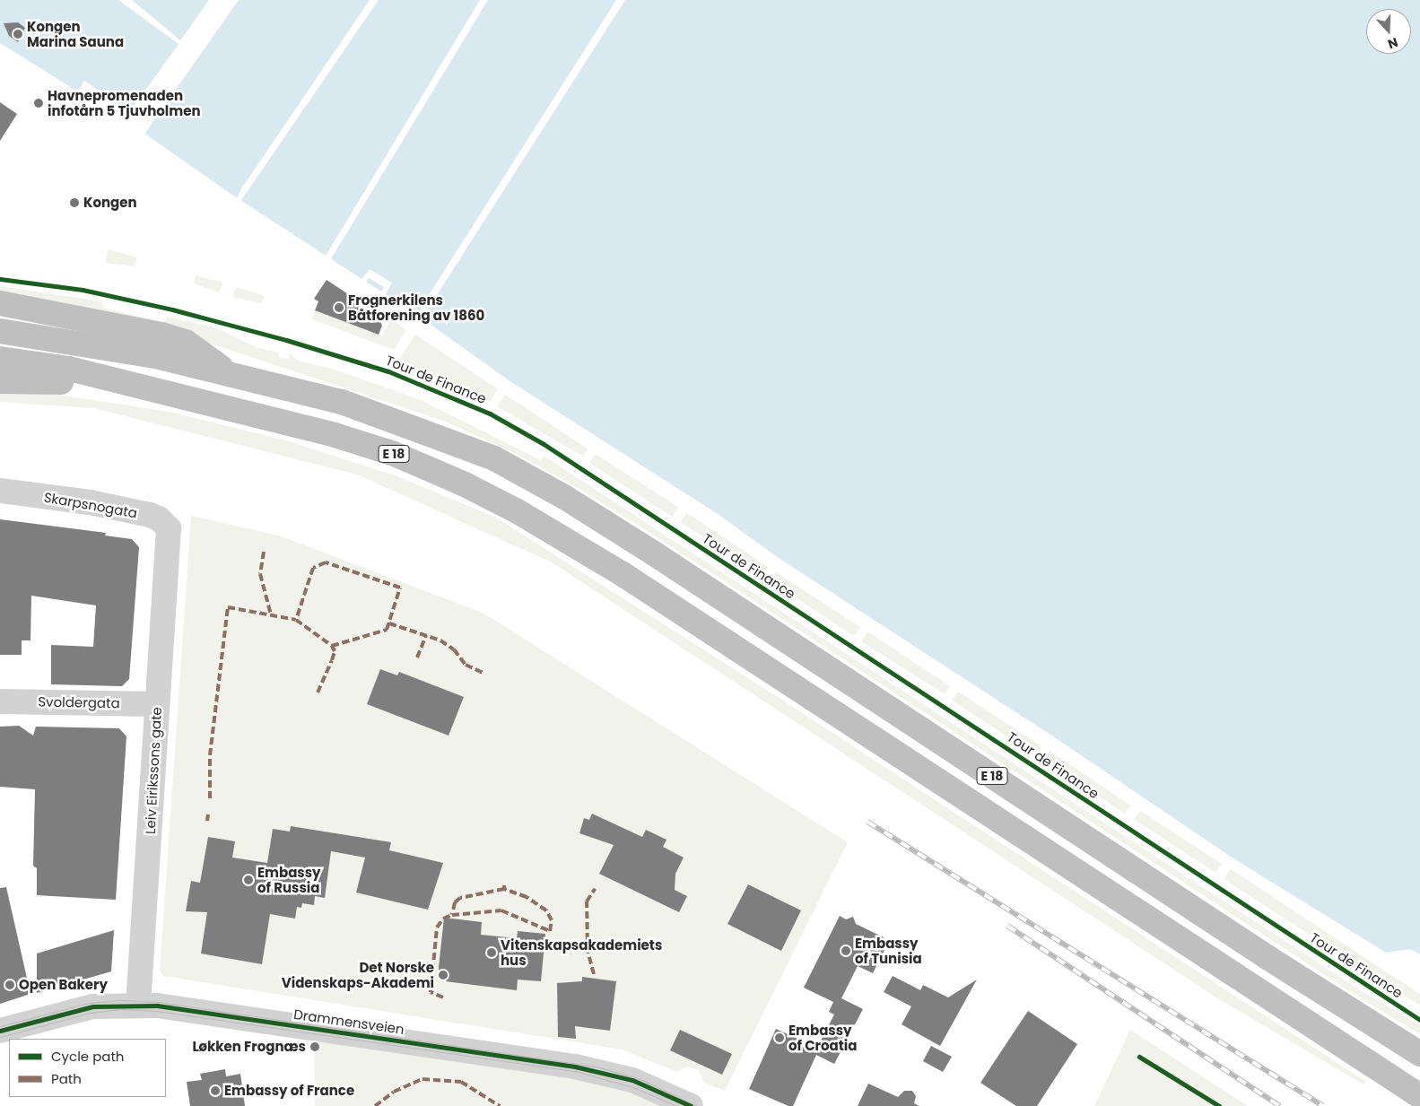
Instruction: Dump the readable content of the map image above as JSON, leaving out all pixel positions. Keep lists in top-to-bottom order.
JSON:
{
  "streets": {
    "highway": ["E 18"],
    "street": [
      "Skarpsnogata",
      "Svoldergata",
      "Leiv Eirikssons gate",
      "Drammensveien"
    ],
    "cycle path": ["Tour de Finance"]
  },
  "crossings": [
    ["Skarpsnogata", "Leiv Eirikssons gate"],
    ["Svoldergata", "Leiv Eirikssons gate"],
    ["Leiv Eirikssons gate", "Drammensveien"]
  ],
  "places": [
    "Kongen Marina Sauna",
    "Havnepromenaden infotårn 5 Tjuvholmen",
    "Kongen",
    "Frognerkilens Båtforening av 1860",
    "Embassy of Russia",
    "Embassy of Tunisia",
    "Vitenskapsakademiets hus",
    "Det Norske Videnskaps-Akademi",
    "Open Bakery",
    "Embassy of Croatia",
    "Løkken Frognæs",
    "Embassy of France"
  ],
  "legend": ["Cycle path", "Path"],
  "north": "bottom"
}
